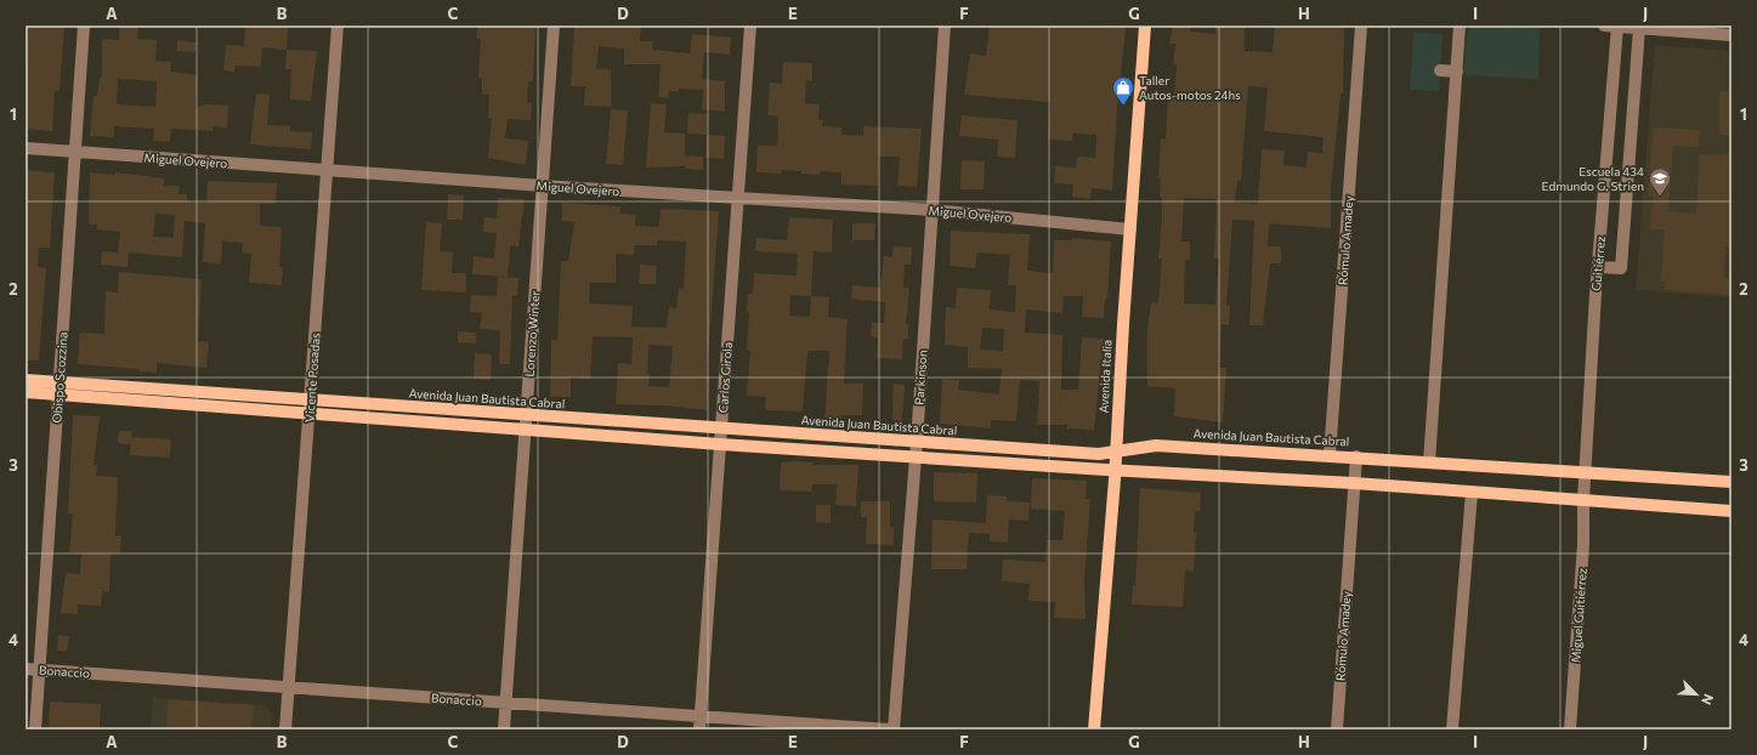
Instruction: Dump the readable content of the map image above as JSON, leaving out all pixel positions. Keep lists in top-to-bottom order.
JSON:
{
  "streets": {
    "main road": ["Avenida Italia", "Avenida Juan Bautista Cabral"],
    "street": [
      "Miguel Ovejero",
      "Rómulo Amadey",
      "Guitiérrez",
      "Lorenzo Winter",
      "Obispo Scozzina",
      "Vicente Posadas",
      "Carlos Girola",
      "Parkinson",
      "Miguel Guitiérrez",
      "Bonaccio"
    ]
  },
  "crossings": [
    ["Miguel Ovejero", "Lorenzo Winter"],
    ["Miguel Ovejero", "Avenida Italia"],
    ["Miguel Ovejero", "Obispo Scozzina"],
    ["Miguel Ovejero", "Vicente Posadas"],
    ["Miguel Ovejero", "Carlos Girola"],
    ["Miguel Ovejero", "Parkinson"],
    ["Rómulo Amadey", "Avenida Juan Bautista Cabral"],
    ["Guitiérrez", "Avenida Juan Bautista Cabral"],
    ["Guitiérrez", "Miguel Guitiérrez"],
    ["Lorenzo Winter", "Avenida Juan Bautista Cabral"],
    ["Lorenzo Winter", "Bonaccio"],
    ["Avenida Italia", "Avenida Juan Bautista Cabral"],
    ["Obispo Scozzina", "Avenida Juan Bautista Cabral"],
    ["Obispo Scozzina", "Bonaccio"],
    ["Vicente Posadas", "Avenida Juan Bautista Cabral"],
    ["Vicente Posadas", "Bonaccio"],
    ["Carlos Girola", "Avenida Juan Bautista Cabral"],
    ["Carlos Girola", "Bonaccio"],
    ["Parkinson", "Avenida Juan Bautista Cabral"],
    ["Avenida Juan Bautista Cabral", "Miguel Guitiérrez"]
  ],
  "places": {
    "shop": ["Taller Autos-motos 24hs"],
    "school or university": ["Escuela 434 Edmundo G. Strien"]
  },
  "north": "bottom right",
  "grid": {
    "columns": [
      "A",
      "B",
      "C",
      "D",
      "E",
      "F",
      "G",
      "H",
      "I",
      "J"
    ],
    "rows": [
      "1",
      "2",
      "3",
      "4"
    ]
  }
}
